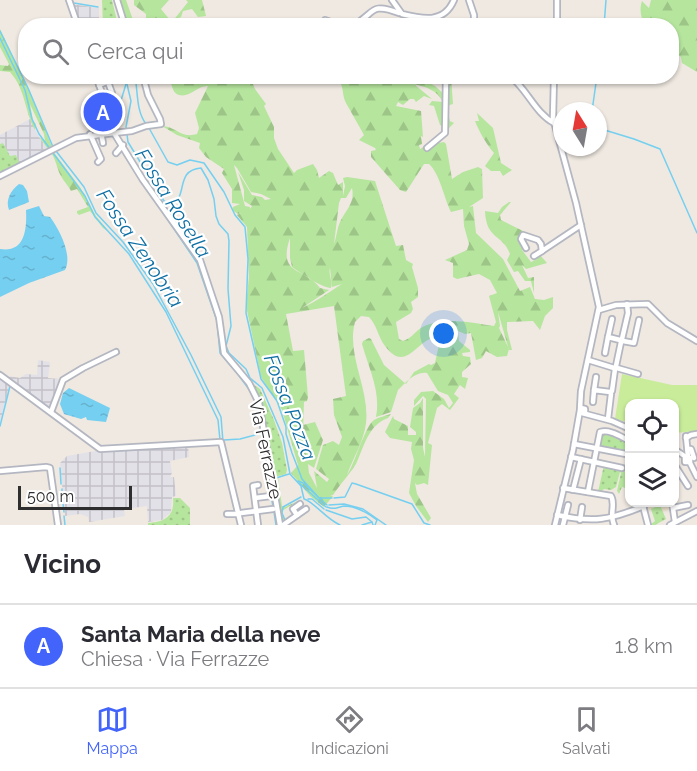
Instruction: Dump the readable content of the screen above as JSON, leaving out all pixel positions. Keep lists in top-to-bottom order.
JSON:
{
  "streets": {
    "street": ["Via Ferrazze"]
  },
  "water": ["Fossa Rosella", "Fossa Zenobria", "Fossa Pozza"],
  "scale_bar": "500 m",
  "north": "top",
  "page": {
    "search": "Cerca qui",
    "pins": "A",
    "scale": "500 m",
    "heading": "Vicino",
    "list": [
      {
        "mark": "A",
        "name": "Santa Maria della neve",
        "note": "Chiesa · Via Ferrazze",
        "value": "1.8 km"
      }
    ],
    "nav": ["Mappa", "Indicazioni", "Salvati"]
  }
}
